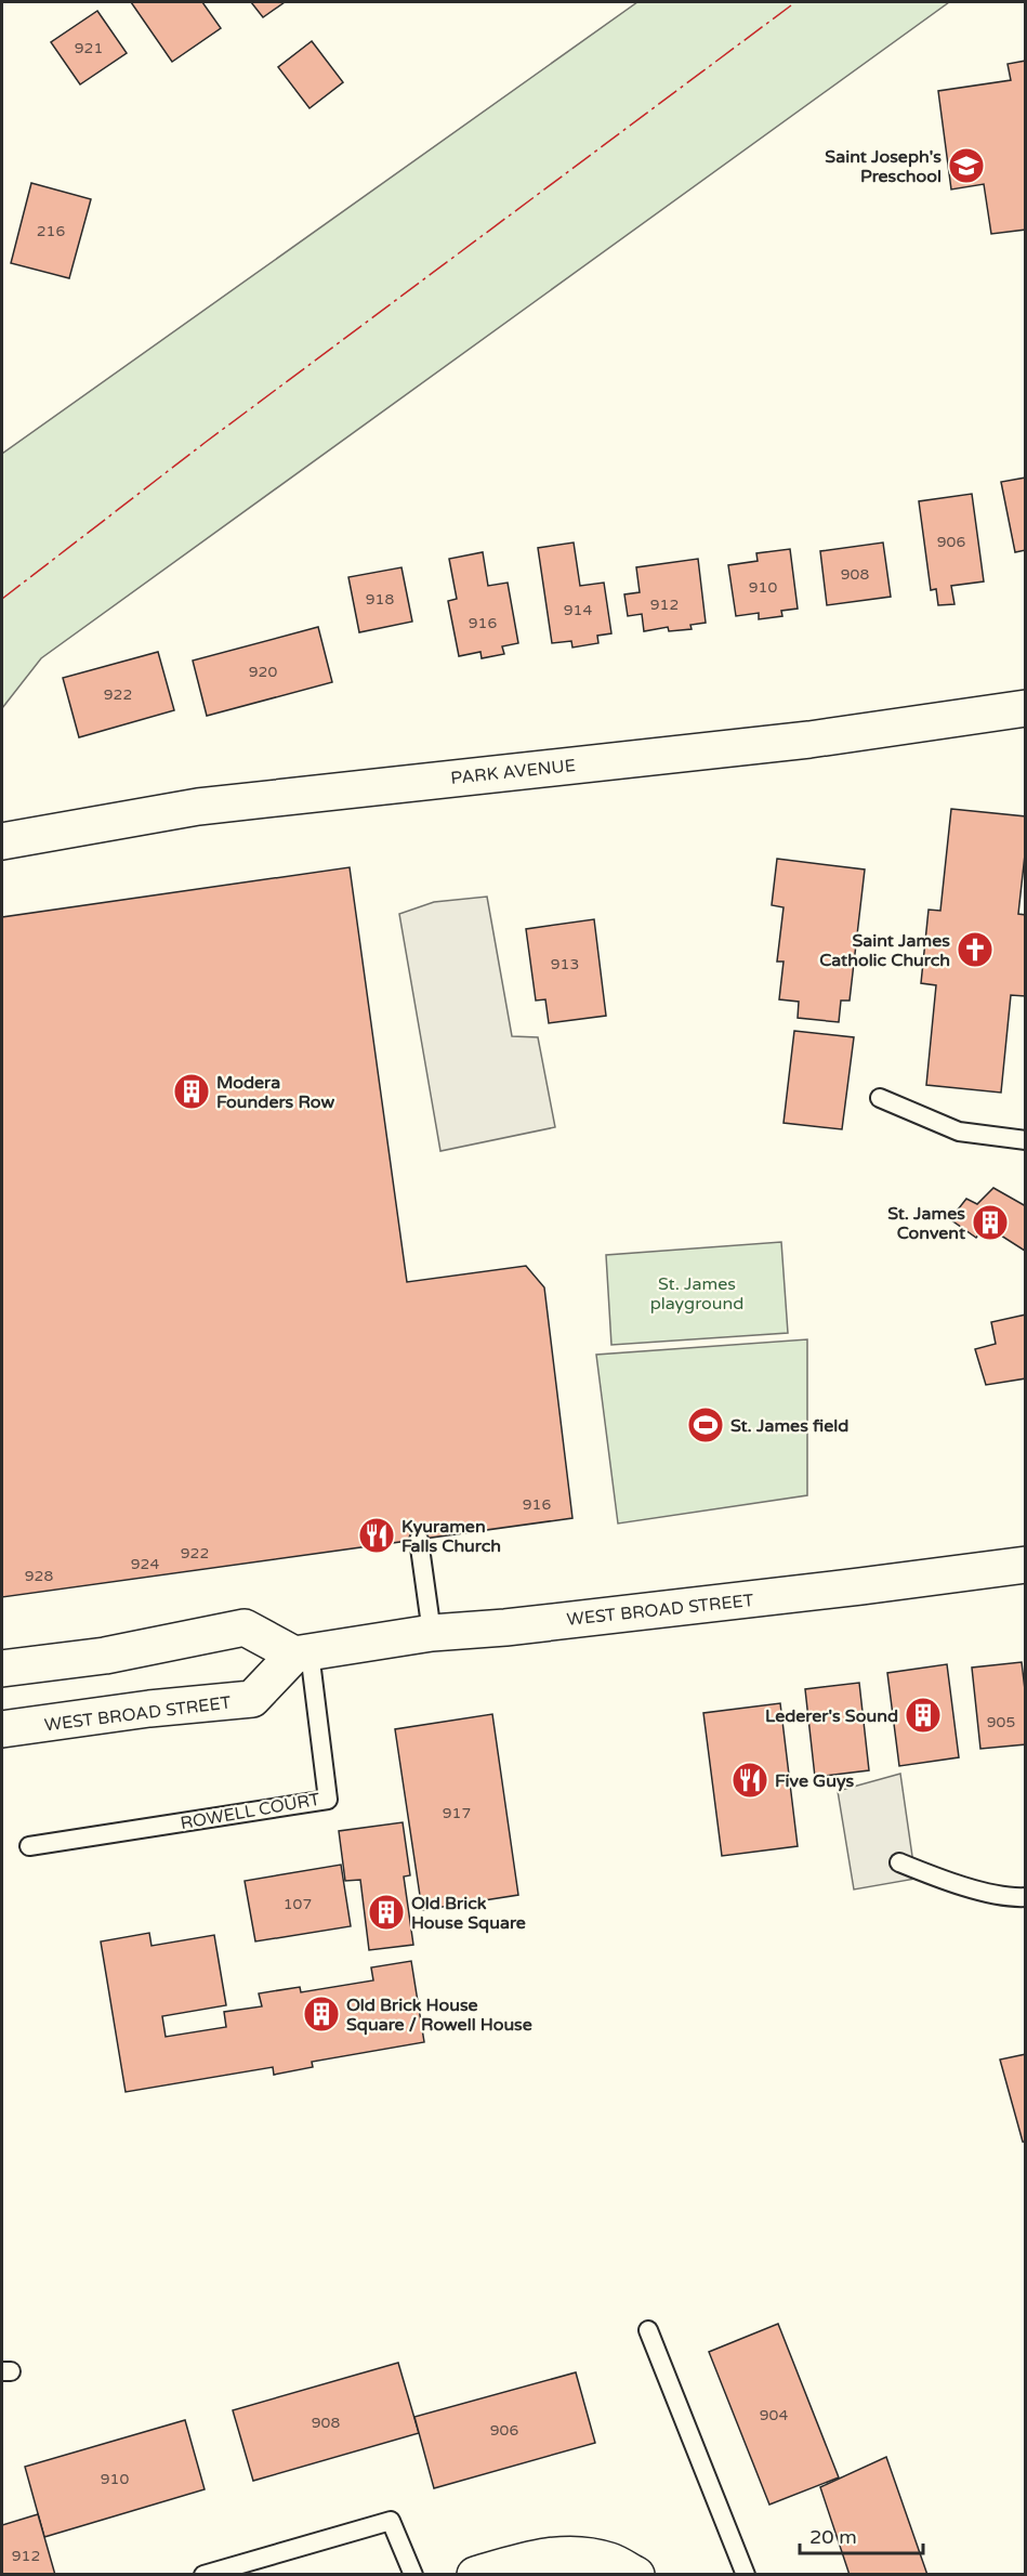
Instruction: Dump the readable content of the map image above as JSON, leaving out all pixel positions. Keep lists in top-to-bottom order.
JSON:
{
  "streets": {
    "main road": ["PARK AVENUE", "WEST BROAD STREET"],
    "lane": ["ROWELL COURT"]
  },
  "crossings": [
    ["WEST BROAD STREET", "ROWELL COURT"]
  ],
  "parks": ["St. James playground"],
  "places": {
    "school or university": ["Saint Joseph's Preschool"],
    "church": ["Saint James Catholic Church"],
    "building": [
      "Modera Founders Row",
      "St. James Convent",
      "Lederer's Sound",
      "Old Brick House Square",
      "Old Brick House Square / Rowell House"
    ],
    "sports": ["St. James field"],
    "restaurant": ["Kyuramen Falls Church", "Five Guys"]
  },
  "house_numbers": [
    "921",
    "216",
    "906",
    "908",
    "910",
    "918",
    "912",
    "914",
    "916",
    "920",
    "922",
    "913",
    "916",
    "922",
    "924",
    "928",
    "905",
    "917",
    "107",
    "904",
    "908",
    "906",
    "910",
    "912"
  ],
  "scale_bar": "20 m"
}
